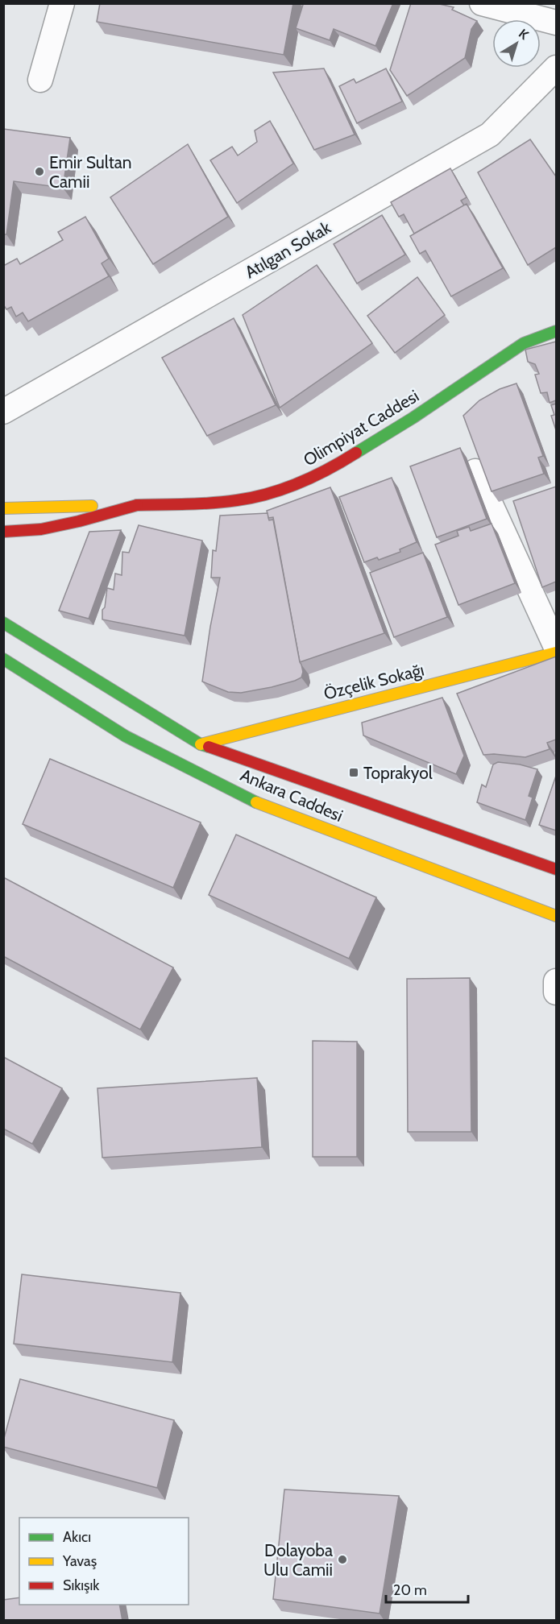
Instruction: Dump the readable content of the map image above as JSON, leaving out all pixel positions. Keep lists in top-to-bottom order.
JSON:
{
  "streets": {
    "main road": ["Olimpiyat Caddesi", "Özçelik Sokağı", "Ankara Caddesi"],
    "street": ["Atılgan Sokak"]
  },
  "crossings": [
    ["Özçelik Sokağı", "Ankara Caddesi"]
  ],
  "places": {
    "other": ["Emir Sultan Camii", "Dolayoba Ulu Camii"],
    "transit": ["Toprakyol"]
  },
  "legend": ["Akıcı", "Yavaş", "Sıkışık"],
  "scale_bar": "20 m",
  "north": "top right"
}
